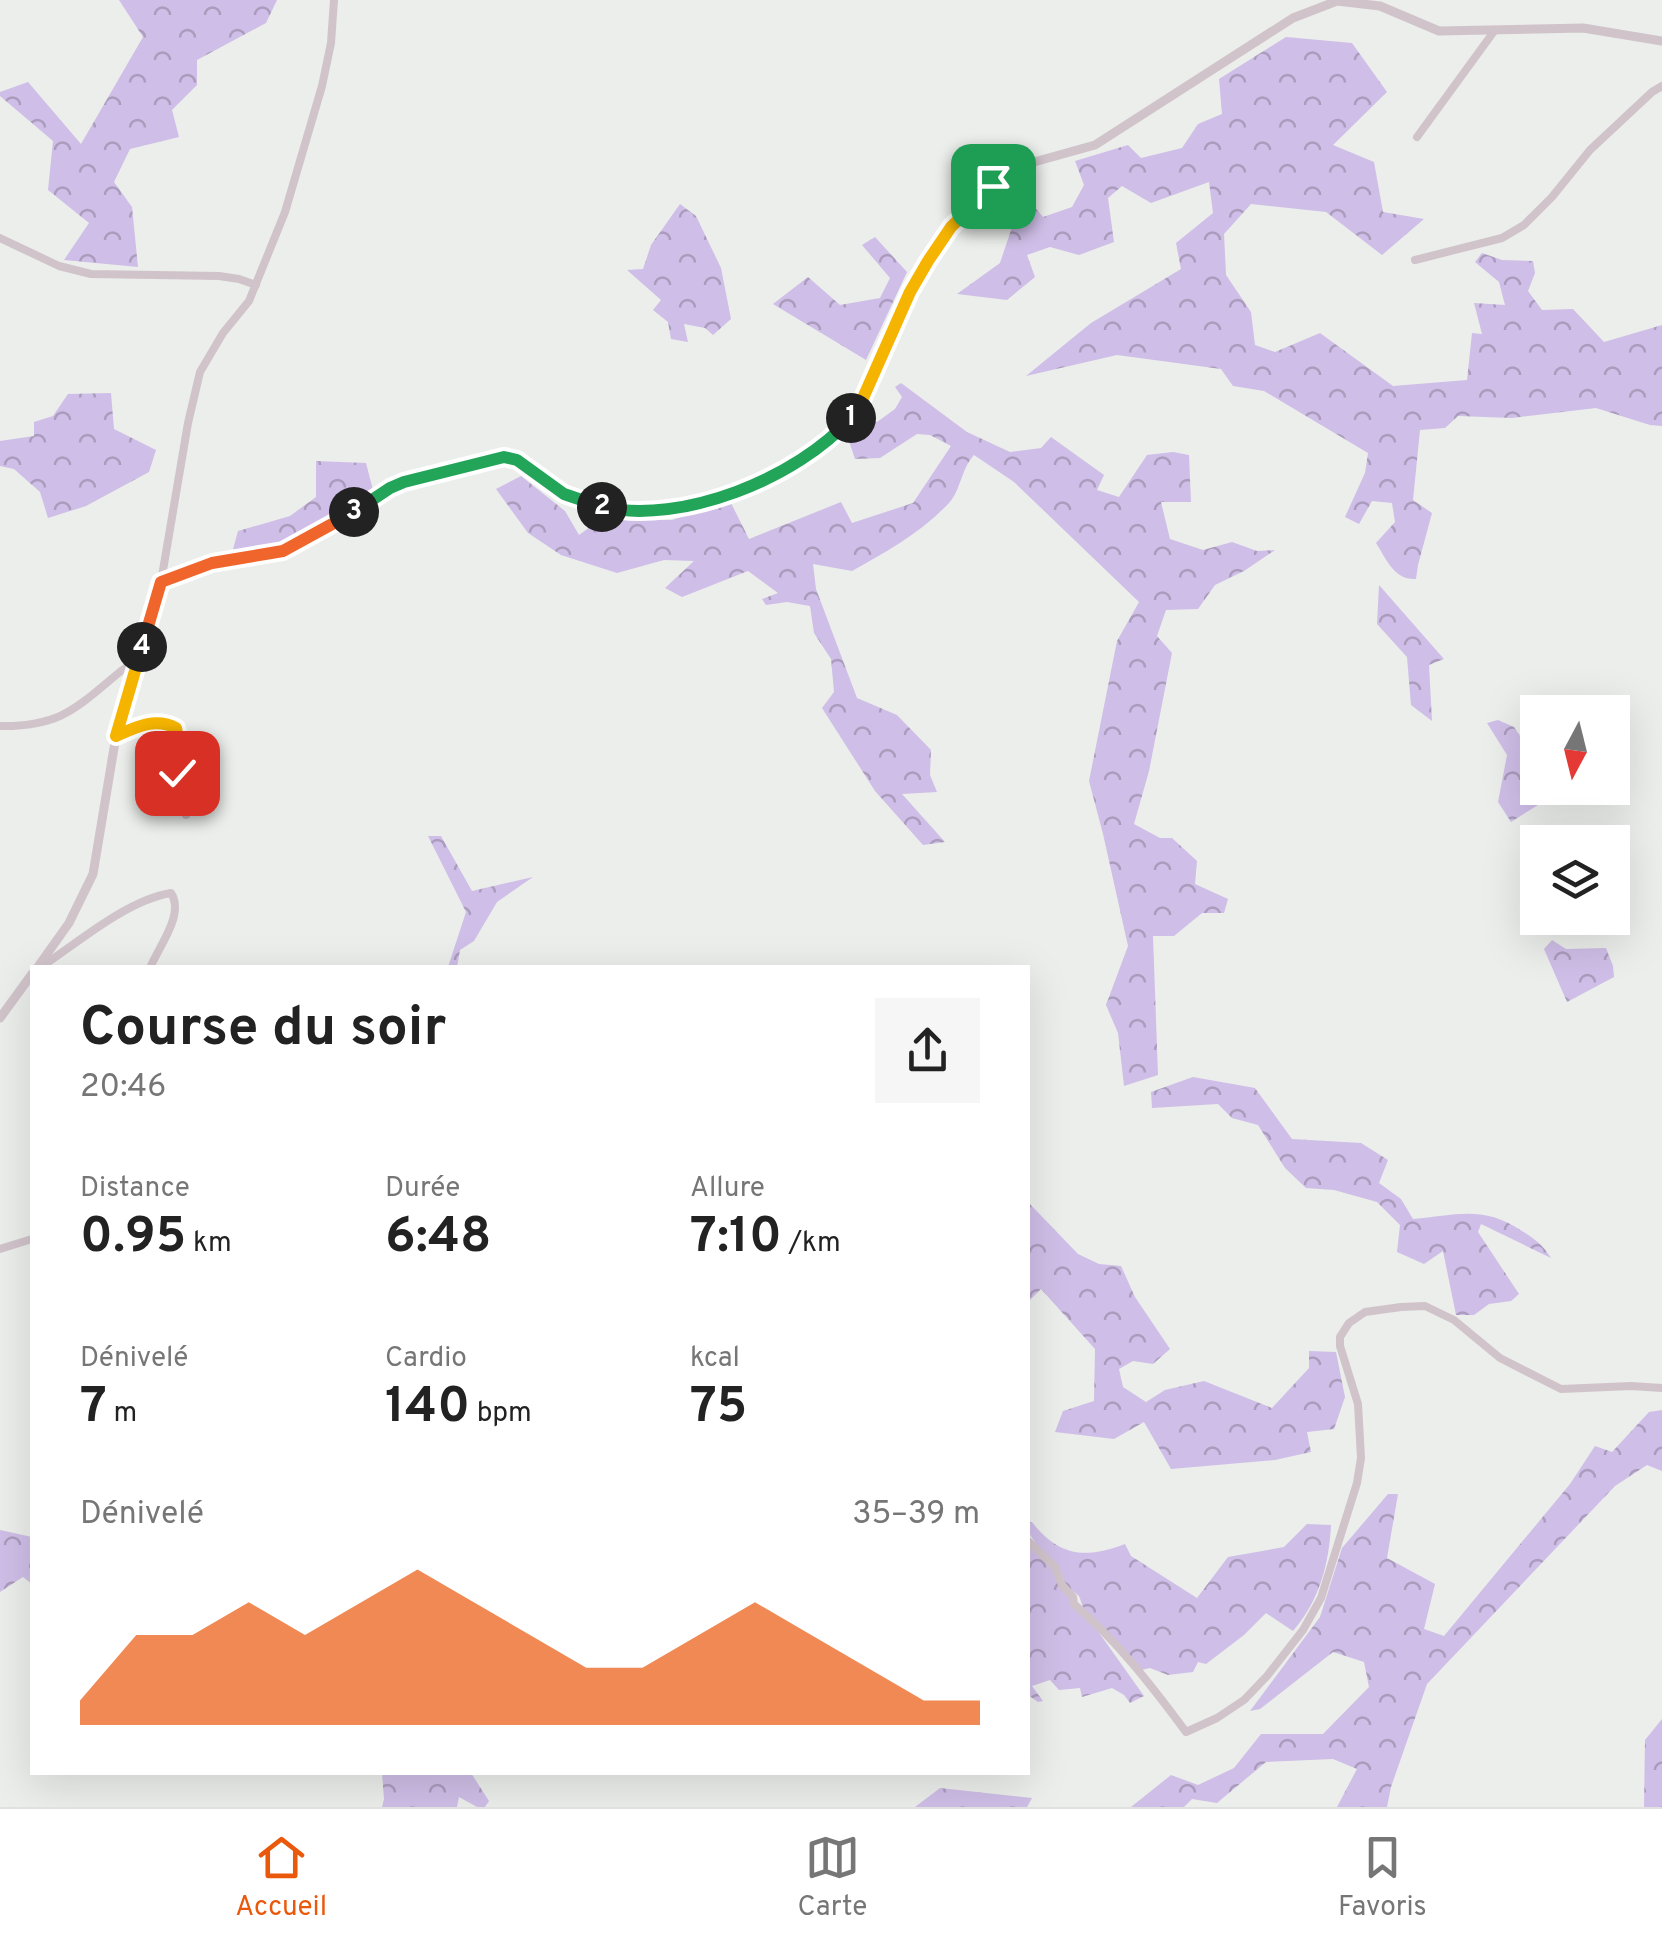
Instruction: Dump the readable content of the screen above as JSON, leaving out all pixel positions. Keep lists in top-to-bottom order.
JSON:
{
  "north": "bottom",
  "page": {
    "pins": [
      "1",
      "2",
      "3",
      "4"
    ],
    "heading": ["Course du soir", "20:46"],
    "stats": [
      ["Distance", "0.95 km"],
      ["Durée", "6:48"],
      ["Allure", "7:10 /km"],
      ["Dénivelé", "7 m"],
      ["Cardio", "140 bpm"],
      ["kcal", "75"]
    ],
    "chart": ["Dénivelé", "35–39 m"],
    "tabs": ["Accueil", "Carte", "Favoris"]
  }
}
